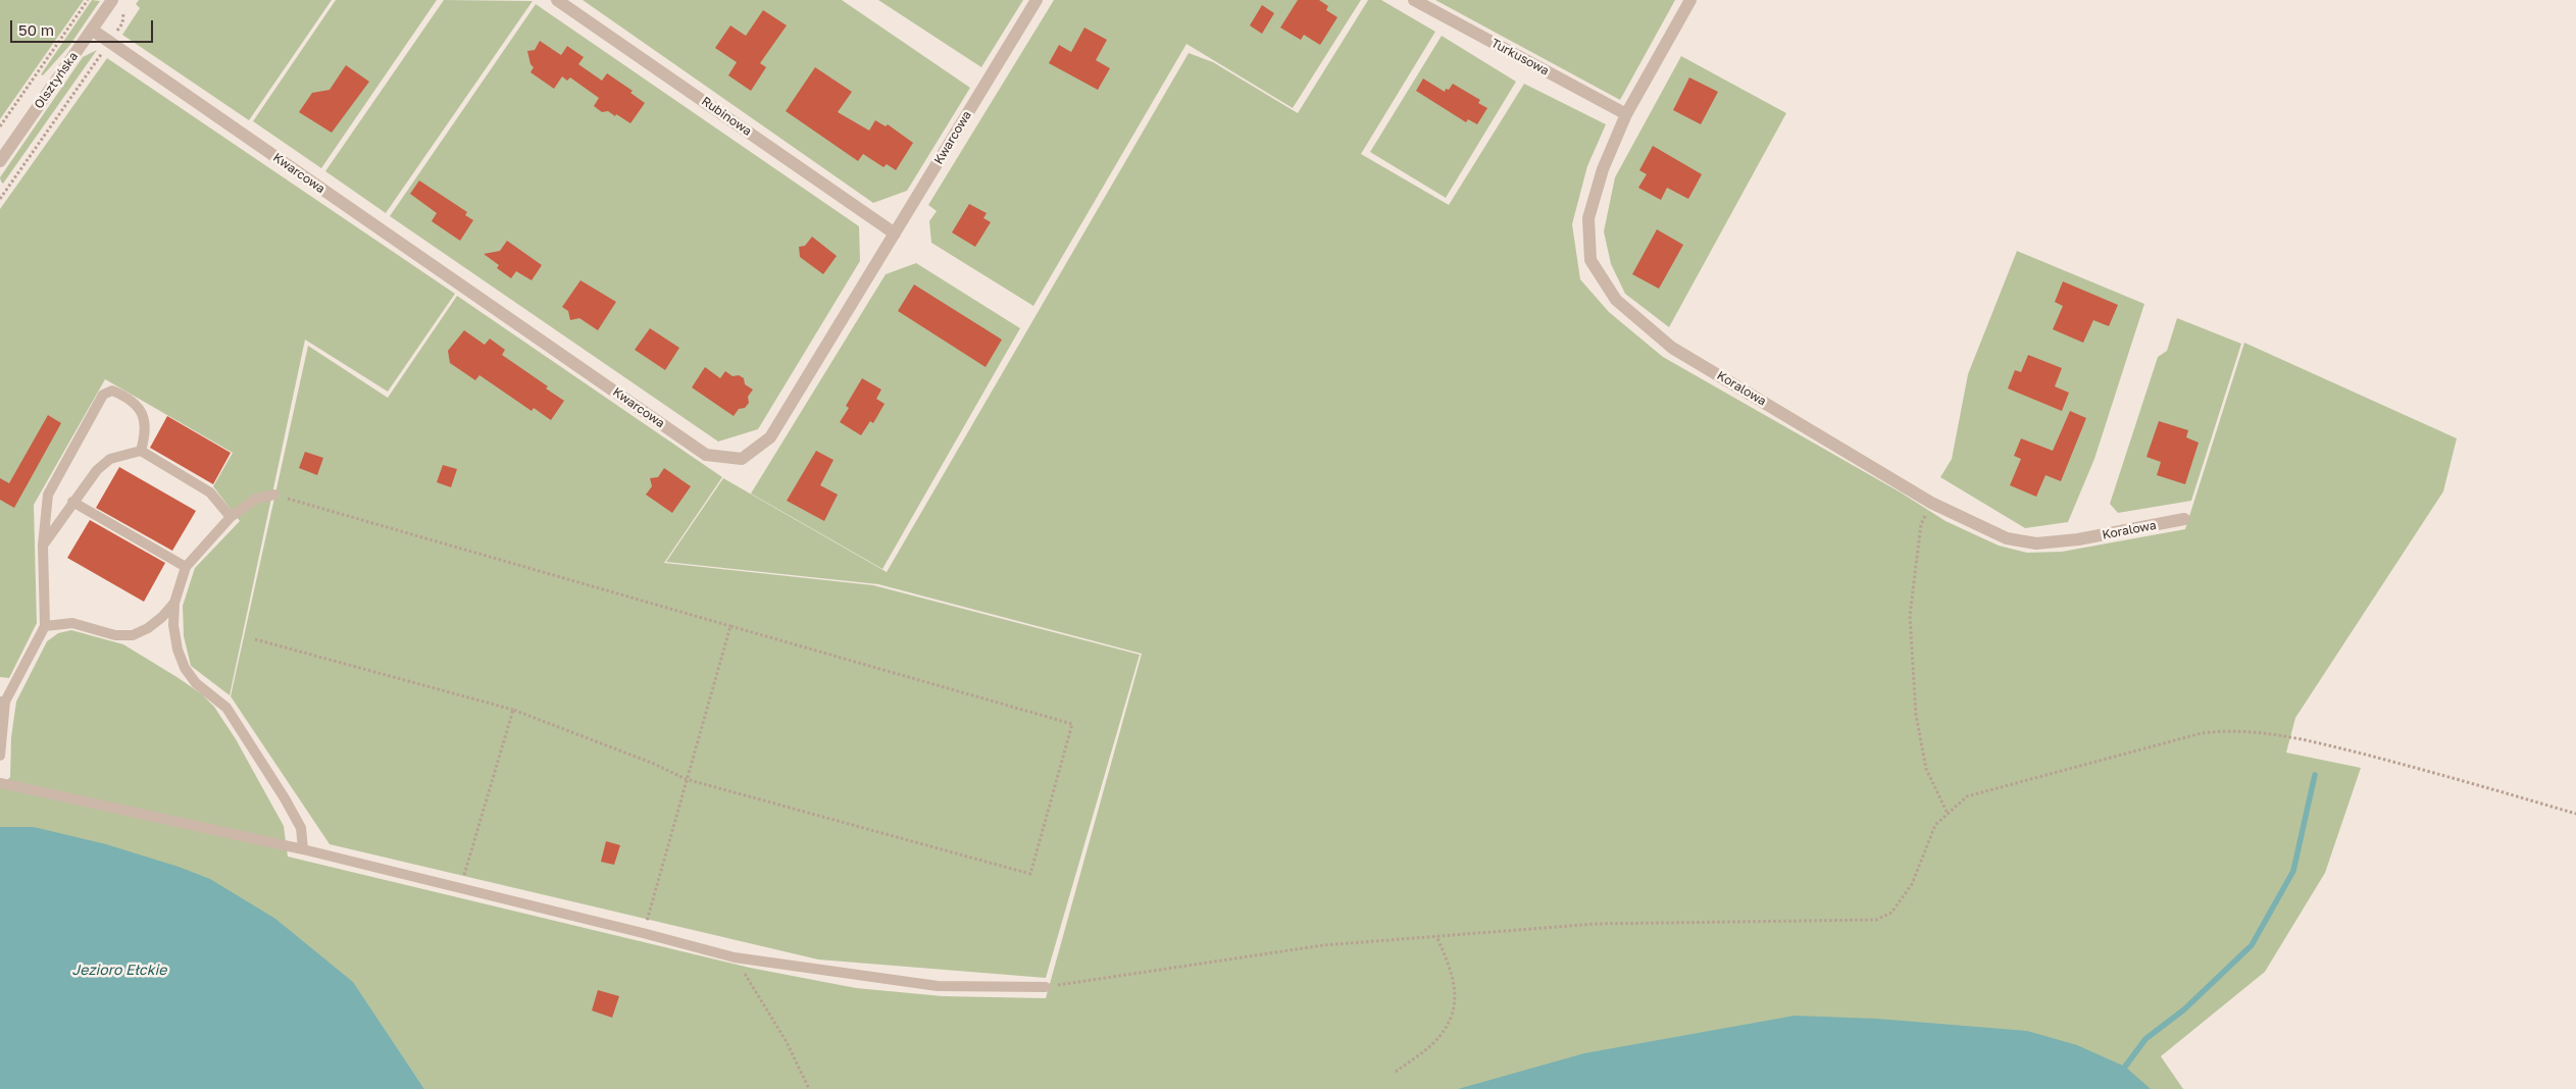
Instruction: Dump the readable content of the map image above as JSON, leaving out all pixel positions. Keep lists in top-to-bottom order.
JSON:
{
  "streets": {
    "street": [
      "Turkusowa",
      "Olsztyńska",
      "Rubinowa",
      "Kwarcowa",
      "Koralowa"
    ]
  },
  "crossings": [
    ["Turkusowa", "Koralowa"],
    ["Olsztyńska", "Kwarcowa"],
    ["Rubinowa", "Kwarcowa"]
  ],
  "water": ["Jezioro Ełckie"],
  "scale_bar": "50 m"
}
